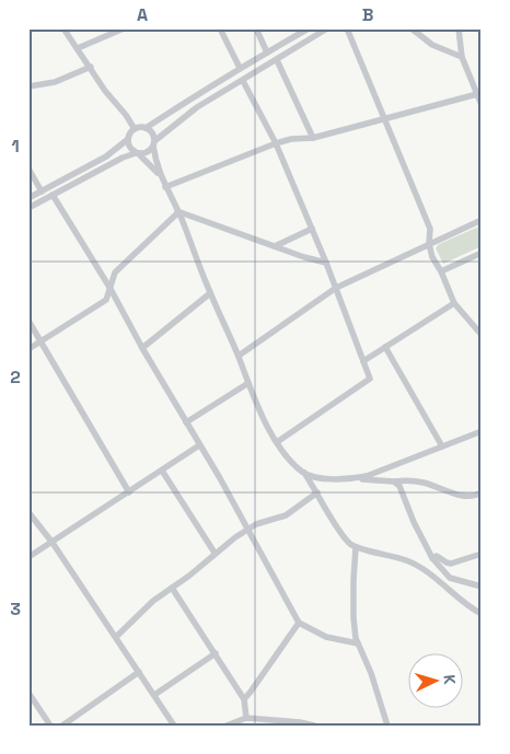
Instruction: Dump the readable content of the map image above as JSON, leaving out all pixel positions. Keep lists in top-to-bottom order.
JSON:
{
  "north": "right",
  "grid": {
    "columns": ["A", "B"],
    "rows": ["1", "2", "3"]
  }
}
